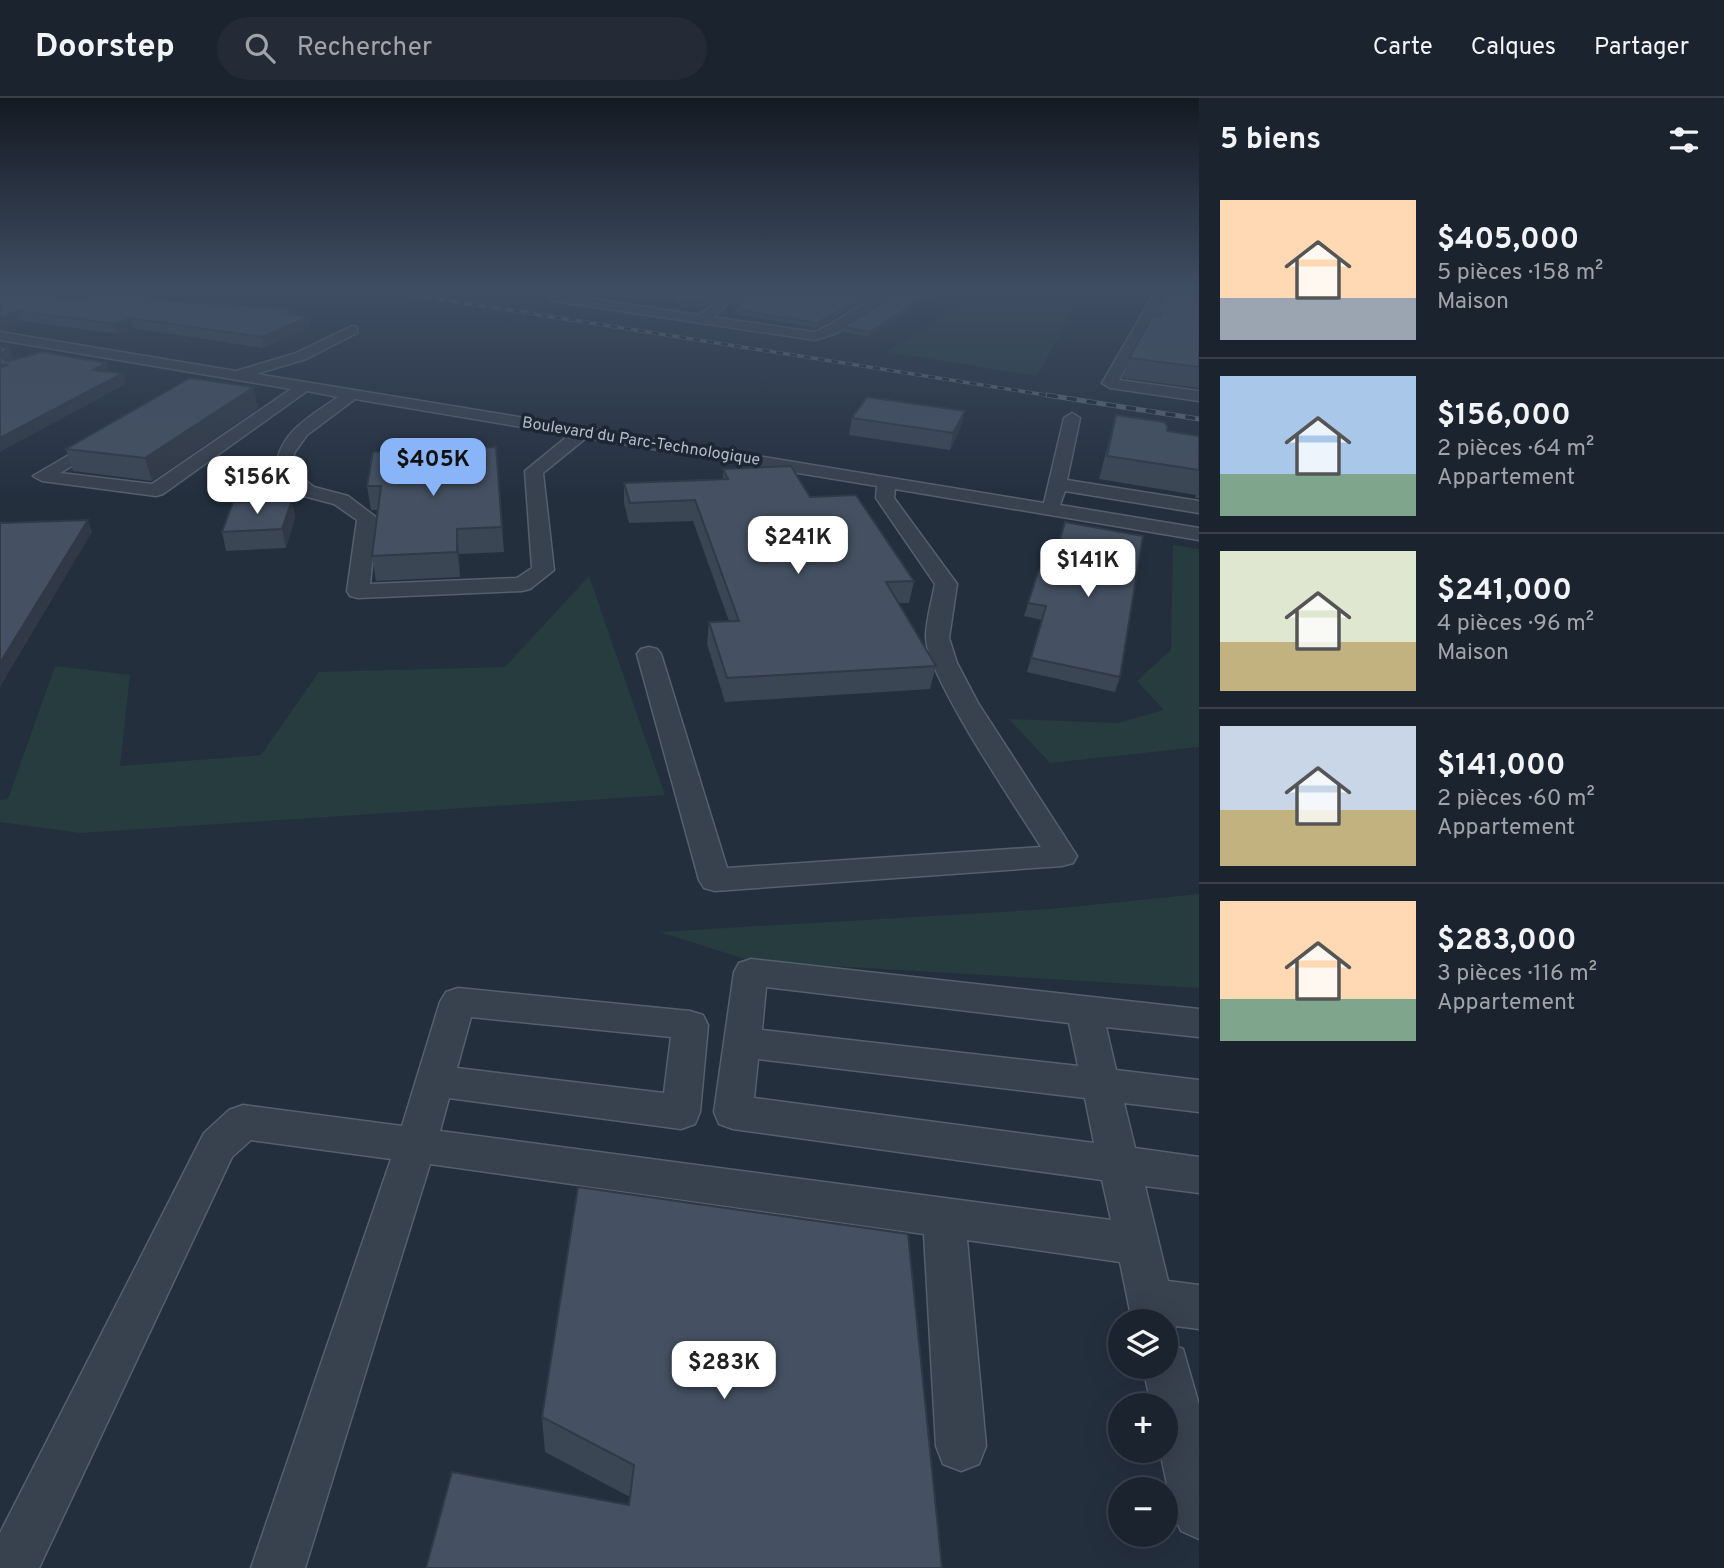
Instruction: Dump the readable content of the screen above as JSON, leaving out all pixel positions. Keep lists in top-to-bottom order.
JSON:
{
  "streets": {
    "street": ["Boulevard du Parc-Technologique"]
  },
  "page": {
    "header": "Doorstep",
    "search": "Rechercher",
    "nav": ["Carte", "Calques", "Partager"],
    "heading": "5 biens",
    "list": [
      {
        "name": "$405,000",
        "note": "5 pièces · 158 m² · Maison"
      },
      {
        "name": "$156,000",
        "note": "2 pièces · 64 m² · Appartement"
      },
      {
        "name": "$241,000",
        "note": "4 pièces · 96 m² · Maison"
      },
      {
        "name": "$141,000",
        "note": "2 pièces · 60 m² · Appartement"
      },
      {
        "name": "$283,000",
        "note": "3 pièces · 116 m² · Appartement"
      }
    ],
    "price": [
      "$405K",
      "$156K",
      "$241K",
      "$141K",
      "$283K"
    ],
    "map_buttons": ["+", "−"]
  }
}
